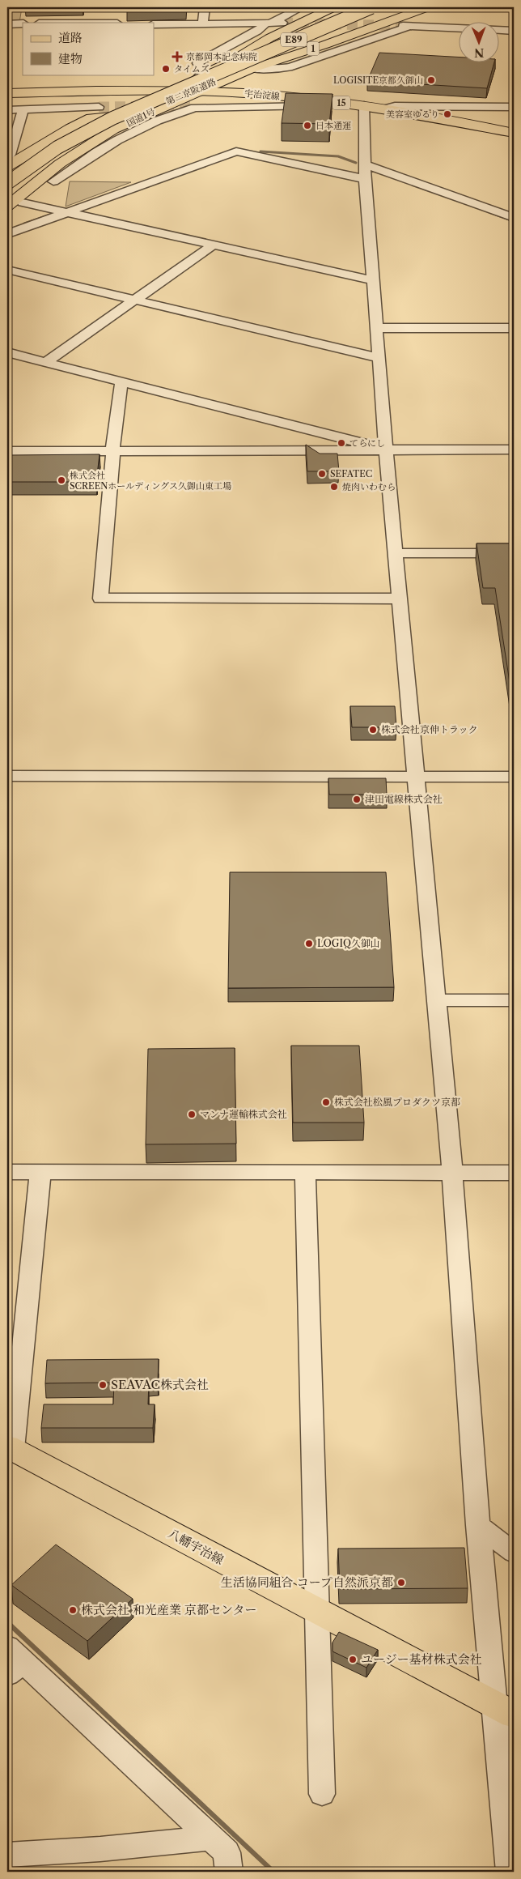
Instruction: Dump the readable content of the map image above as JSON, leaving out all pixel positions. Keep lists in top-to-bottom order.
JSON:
{
  "streets": {
    "main road": [
      "E89",
      "1",
      "第二京阪道路",
      "宇治淀線",
      "15",
      "国道1号",
      "八幡宇治線"
    ]
  },
  "crossings": [
    ["宇治淀線", "国道1号"]
  ],
  "places": {
    "health": ["京都岡本記念病院"],
    "other": [
      "タイムズ",
      "LOGISITE京都久御山",
      "美容室ゆるり",
      "日本通運",
      "てらにし",
      "SEFATEC",
      "株式会社 SCREENホールディングス久御山東工場",
      "焼肉いわむら",
      "株式会社京伸トラック",
      "津田電線株式会社",
      "LOGIQ久御山",
      "株式会社松風プロダクツ京都",
      "マンナ運輸株式会社",
      "SEAVAC株式会社",
      "生活協同組合 コープ自然派京都",
      "株式会社 和光産業 京都センター",
      "ユージー基材株式会社"
    ]
  },
  "legend": ["道路", "建物"],
  "north": "bottom"
}
